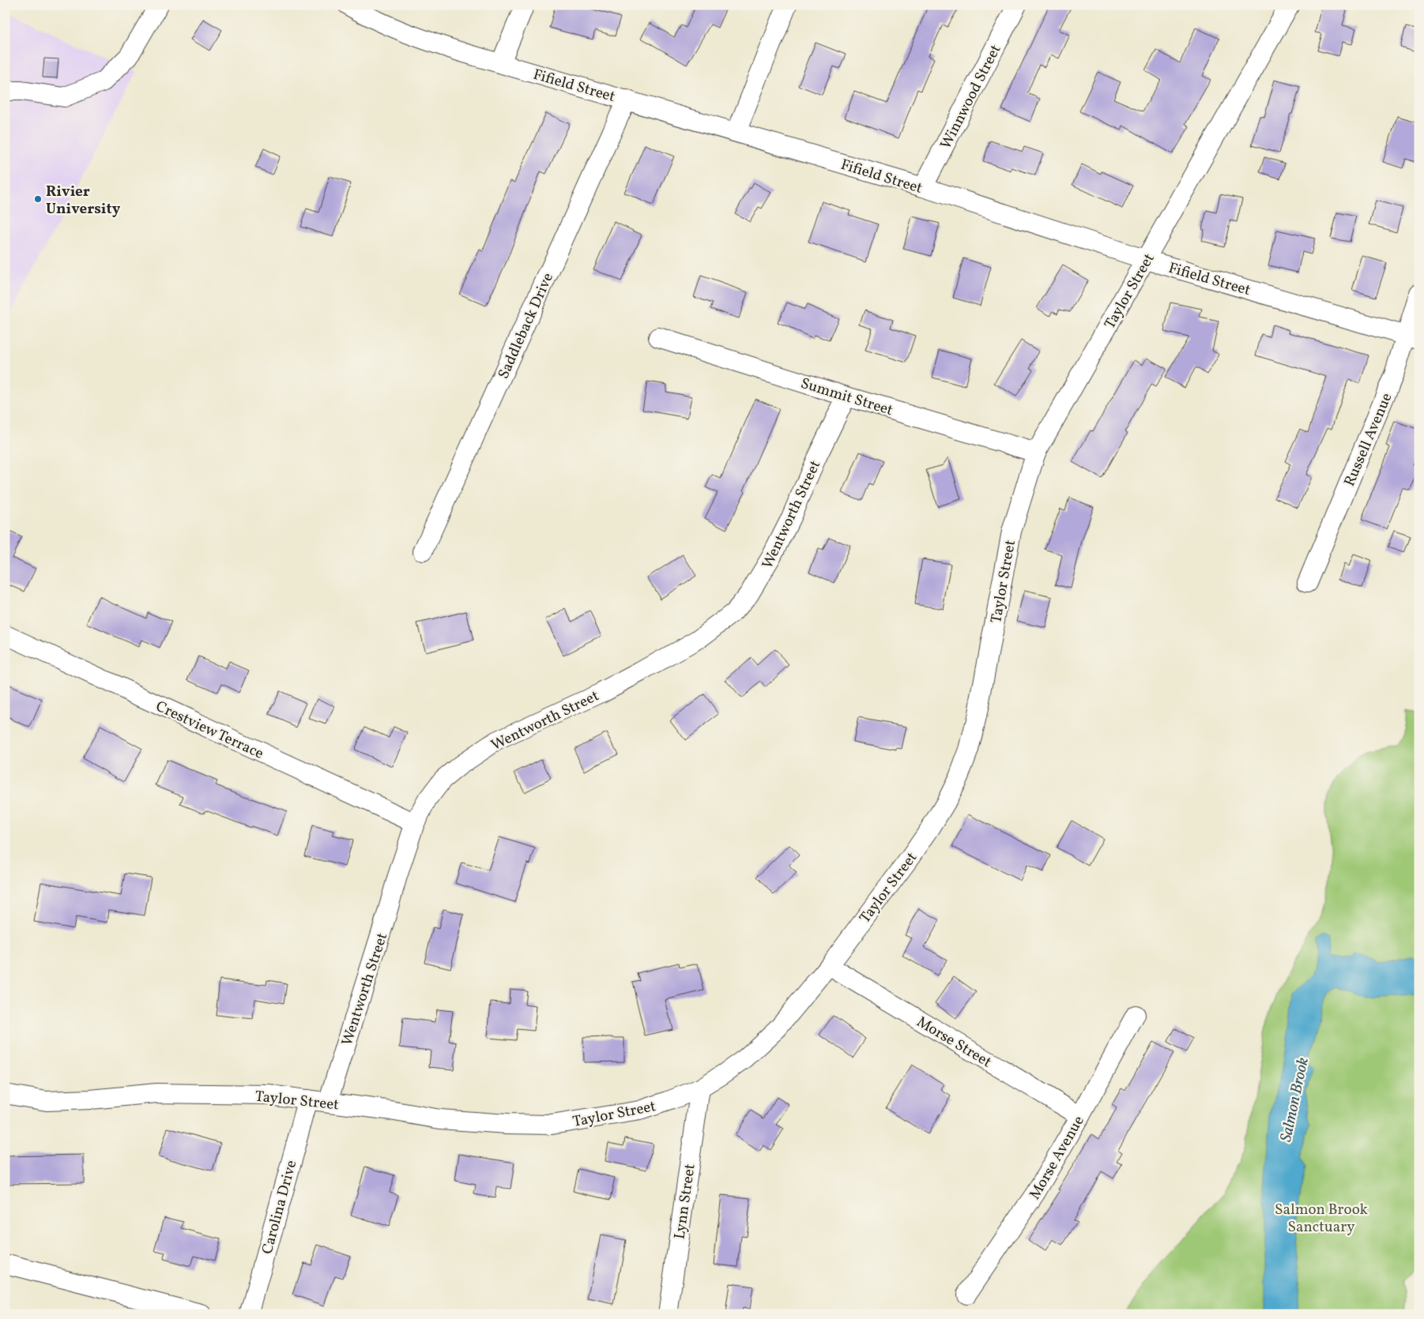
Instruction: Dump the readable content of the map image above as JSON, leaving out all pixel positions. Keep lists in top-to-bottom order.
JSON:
{
  "streets": {
    "street": [
      "Fifield Street",
      "Winnwood Street",
      "Taylor Street",
      "Saddleback Drive",
      "Summit Street",
      "Russell Avenue",
      "Wentworth Street",
      "Crestview Terrace",
      "Morse Street",
      "Morse Avenue",
      "Lynn Street",
      "Carolina Drive"
    ]
  },
  "crossings": [
    ["Fifield Street", "Winnwood Street"],
    ["Fifield Street", "Taylor Street"],
    ["Fifield Street", "Saddleback Drive"],
    ["Fifield Street", "Russell Avenue"],
    ["Taylor Street", "Summit Street"],
    ["Taylor Street", "Wentworth Street"],
    ["Taylor Street", "Morse Street"],
    ["Taylor Street", "Lynn Street"],
    ["Taylor Street", "Carolina Drive"],
    ["Summit Street", "Wentworth Street"],
    ["Wentworth Street", "Crestview Terrace"],
    ["Morse Street", "Morse Avenue"]
  ],
  "water": ["Salmon Brook"],
  "parks": ["Salmon Brook Sanctuary"],
  "places": ["Rivier University"]
}
